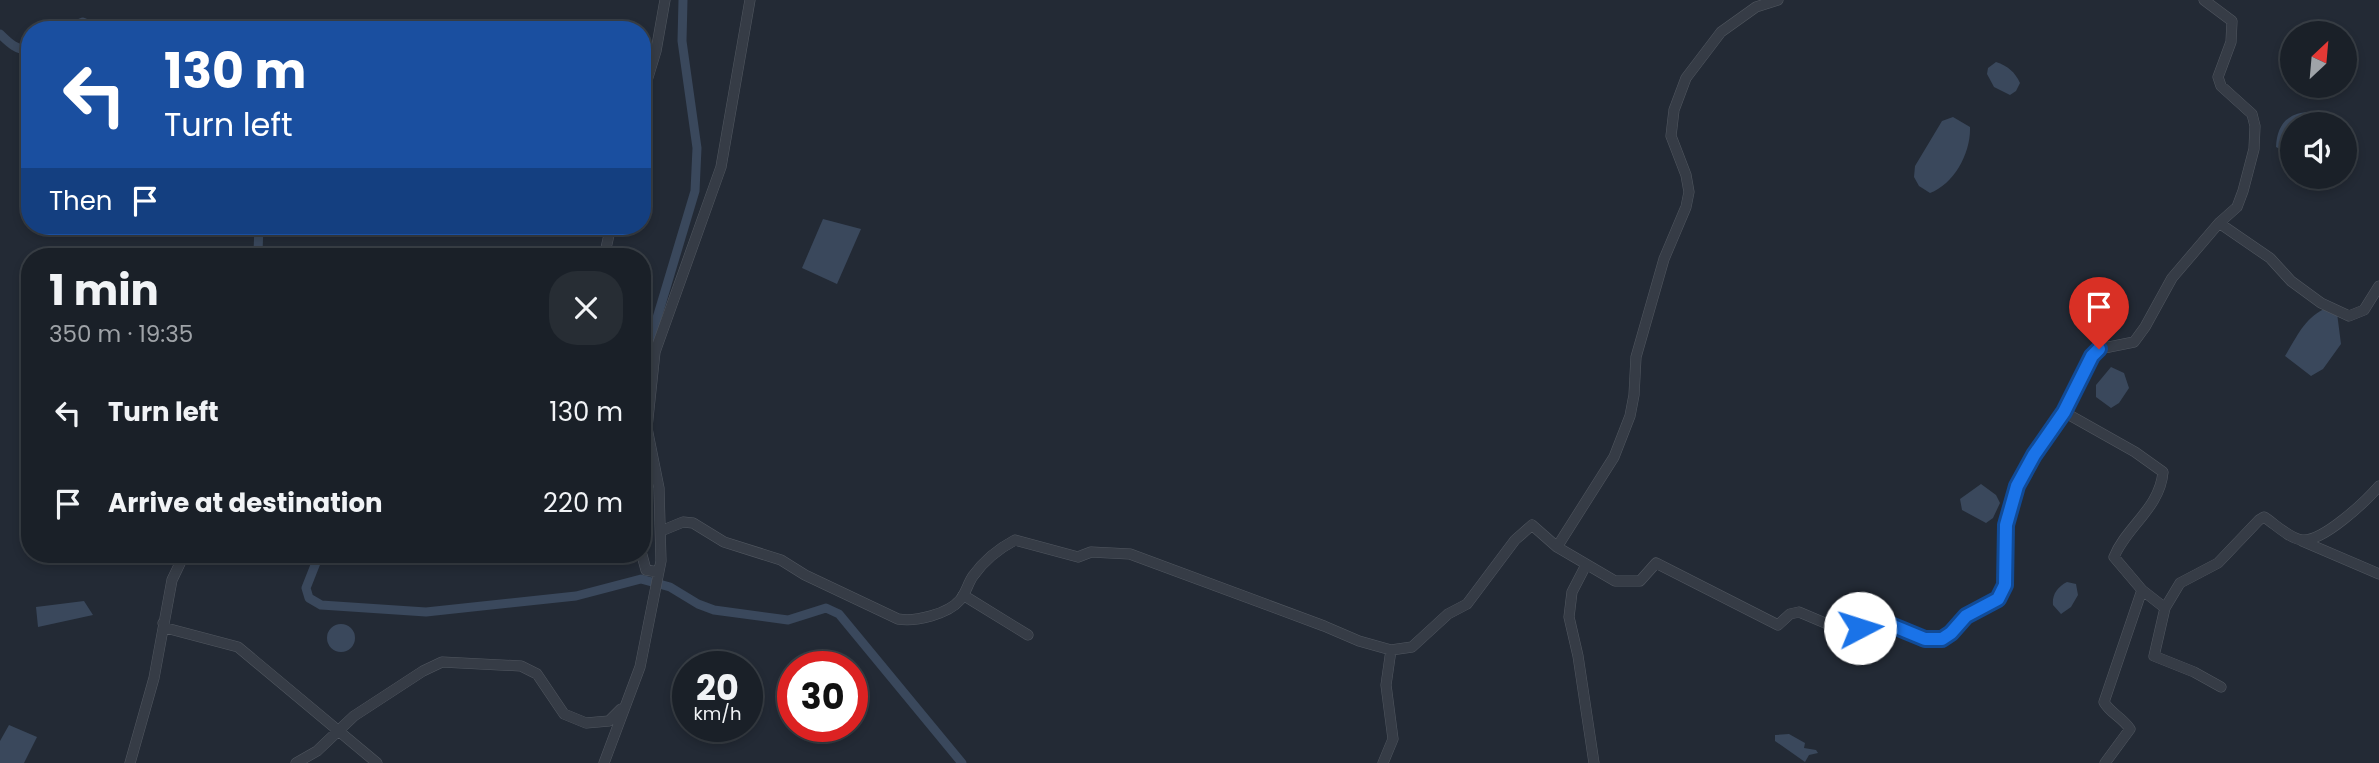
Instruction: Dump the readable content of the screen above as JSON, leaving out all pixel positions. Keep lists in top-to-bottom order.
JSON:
{
  "north": "top right",
  "page": {
    "turn": ["130 m", "Turn left"],
    "then": "Then",
    "heading": ["1 min", "350 m · 19:35"],
    "list": [
      {
        "name": "Turn left",
        "value": "130 m"
      },
      {
        "name": "Arrive at destination",
        "value": "220 m"
      }
    ],
    "speed": "20 km/h",
    "limit": "30"
  }
}
